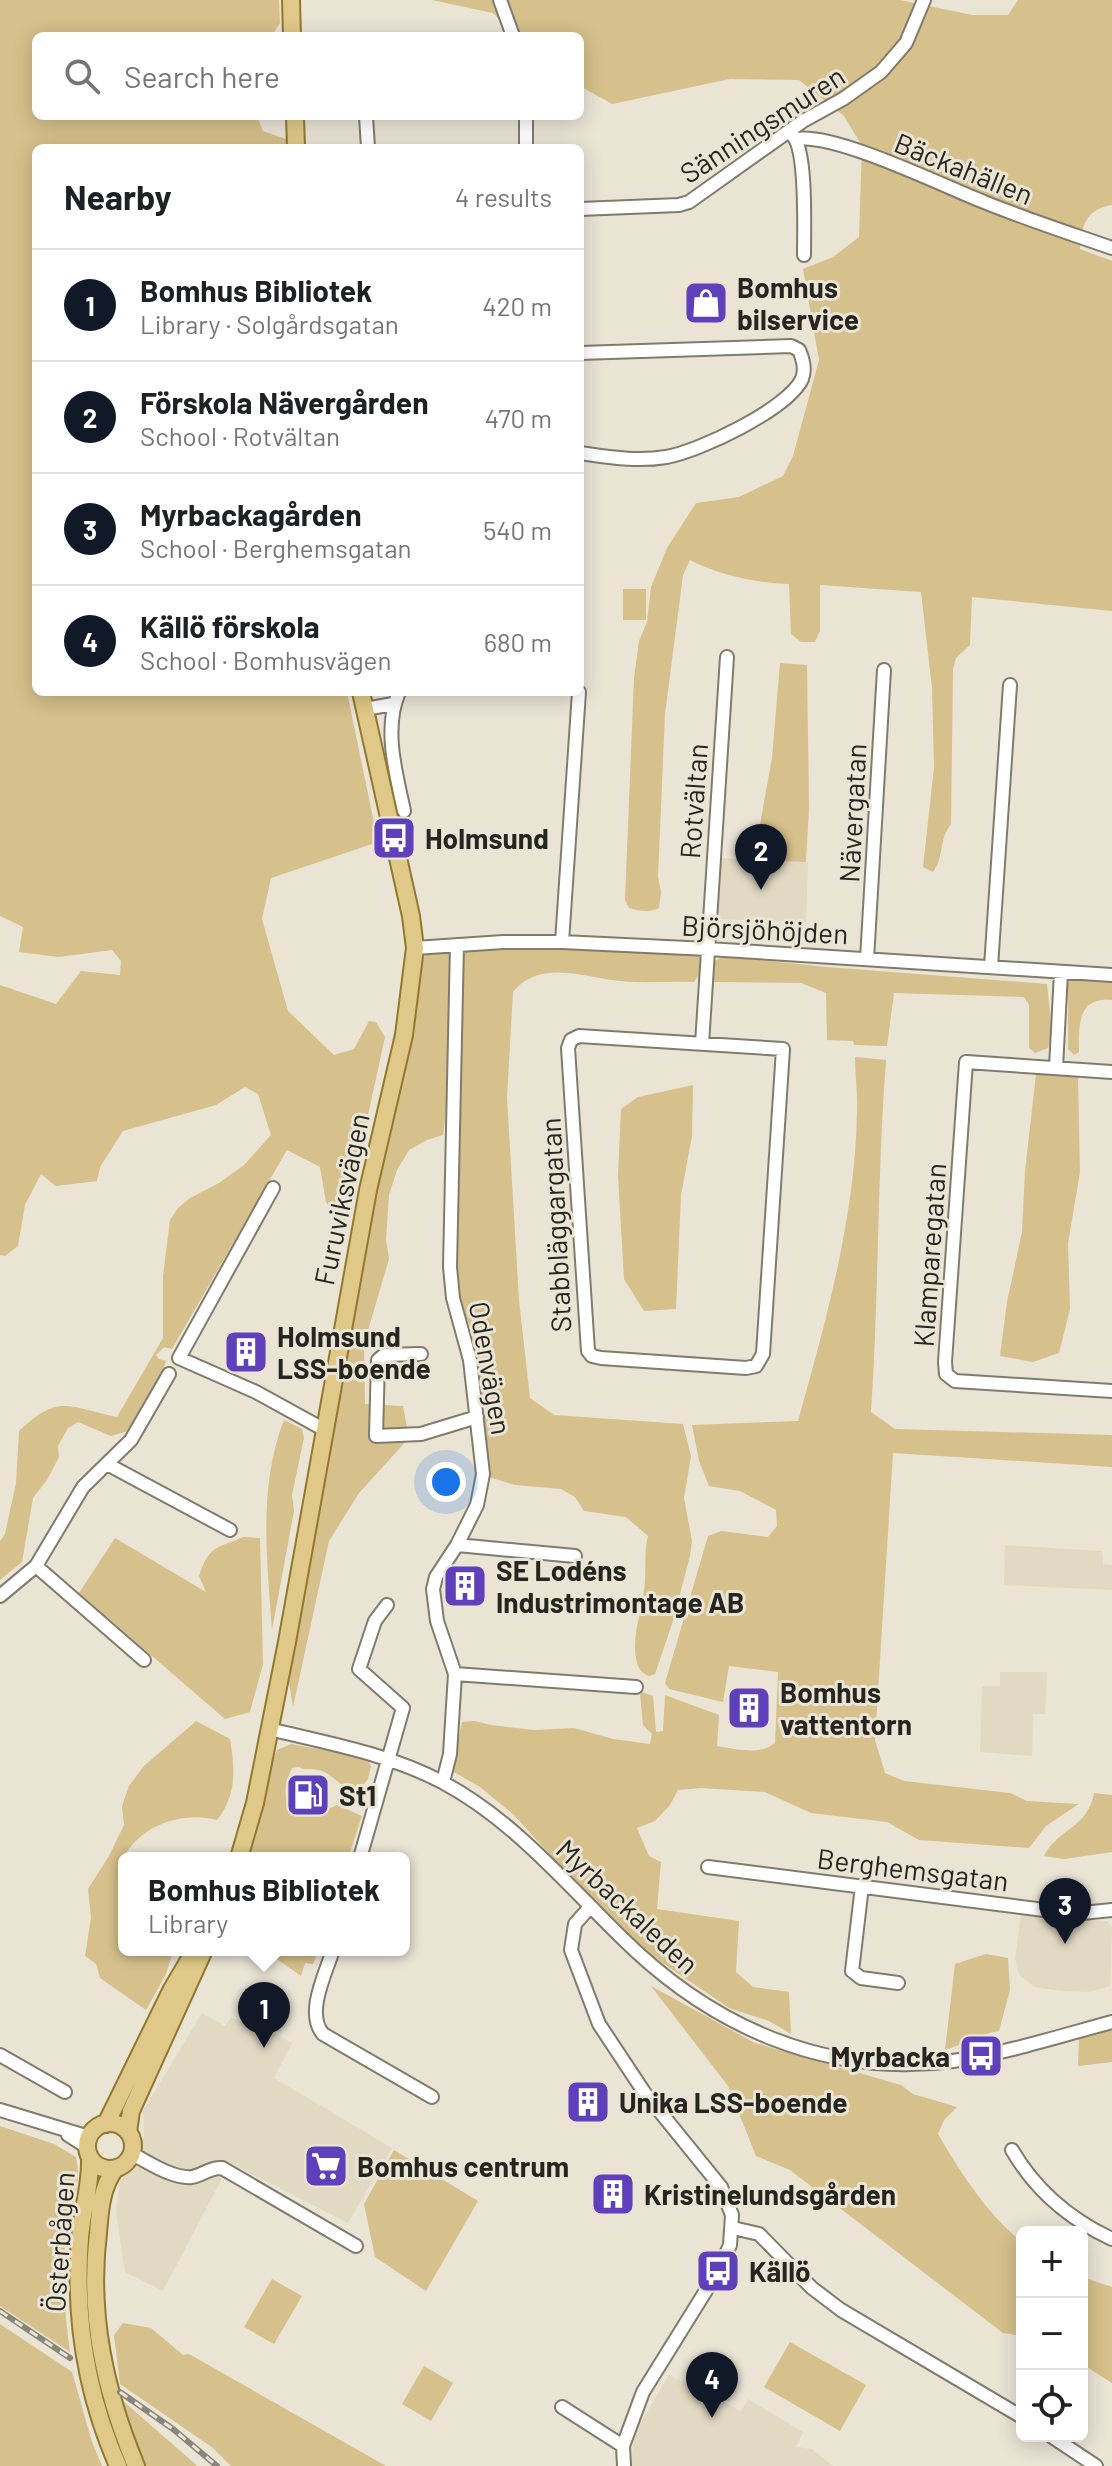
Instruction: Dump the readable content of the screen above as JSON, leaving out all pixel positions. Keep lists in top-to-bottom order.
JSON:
{
  "streets": {
    "main road": ["Furuviksvägen", "Österbågen"],
    "street": [
      "Sänningsmuren",
      "Bäckahällen",
      "Rotvältan",
      "Nävergatan",
      "Björsjöhöjden",
      "Stabbläggargatan",
      "Klamparegatan",
      "Odenvägen",
      "Berghemsgatan",
      "Myrbackaleden"
    ]
  },
  "crossings": [
    ["Sänningsmuren", "Bäckahällen"],
    ["Rotvältan", "Björsjöhöjden"],
    ["Nävergatan", "Björsjöhöjden"],
    ["Björsjöhöjden", "Furuviksvägen"],
    ["Björsjöhöjden", "Odenvägen"],
    ["Furuviksvägen", "Myrbackaleden"],
    ["Odenvägen", "Myrbackaleden"]
  ],
  "places": {
    "shop": ["Bomhus bilservice"],
    "bus stop": ["Holmsund", "Myrbacka", "Källö"],
    "building": [
      "Holmsund LSS-boende",
      "SE Lodéns Industrimontage AB",
      "Bomhus vattentorn",
      "Unika LSS-boende",
      "Kristinelundsgården"
    ],
    "fuel station": ["St1"],
    "supermarket": ["Bomhus centrum"]
  },
  "page": {
    "search": "Search here",
    "heading": ["Nearby", "4 results"],
    "list": [
      {
        "mark": "1",
        "name": "Bomhus Bibliotek",
        "note": "Library · Solgårdsgatan",
        "value": "420 m"
      },
      {
        "mark": "2",
        "name": "Förskola Nävergården",
        "note": "School · Rotvältan",
        "value": "470 m"
      },
      {
        "mark": "3",
        "name": "Myrbackagården",
        "note": "School · Berghemsgatan",
        "value": "540 m"
      },
      {
        "mark": "4",
        "name": "Källö förskola",
        "note": "School · Bomhusvägen",
        "value": "680 m"
      }
    ],
    "pins": [
      "2",
      "3",
      "1",
      "4"
    ],
    "popup": ["Bomhus Bibliotek", "Library"],
    "map_buttons": ["+", "−"]
  }
}
